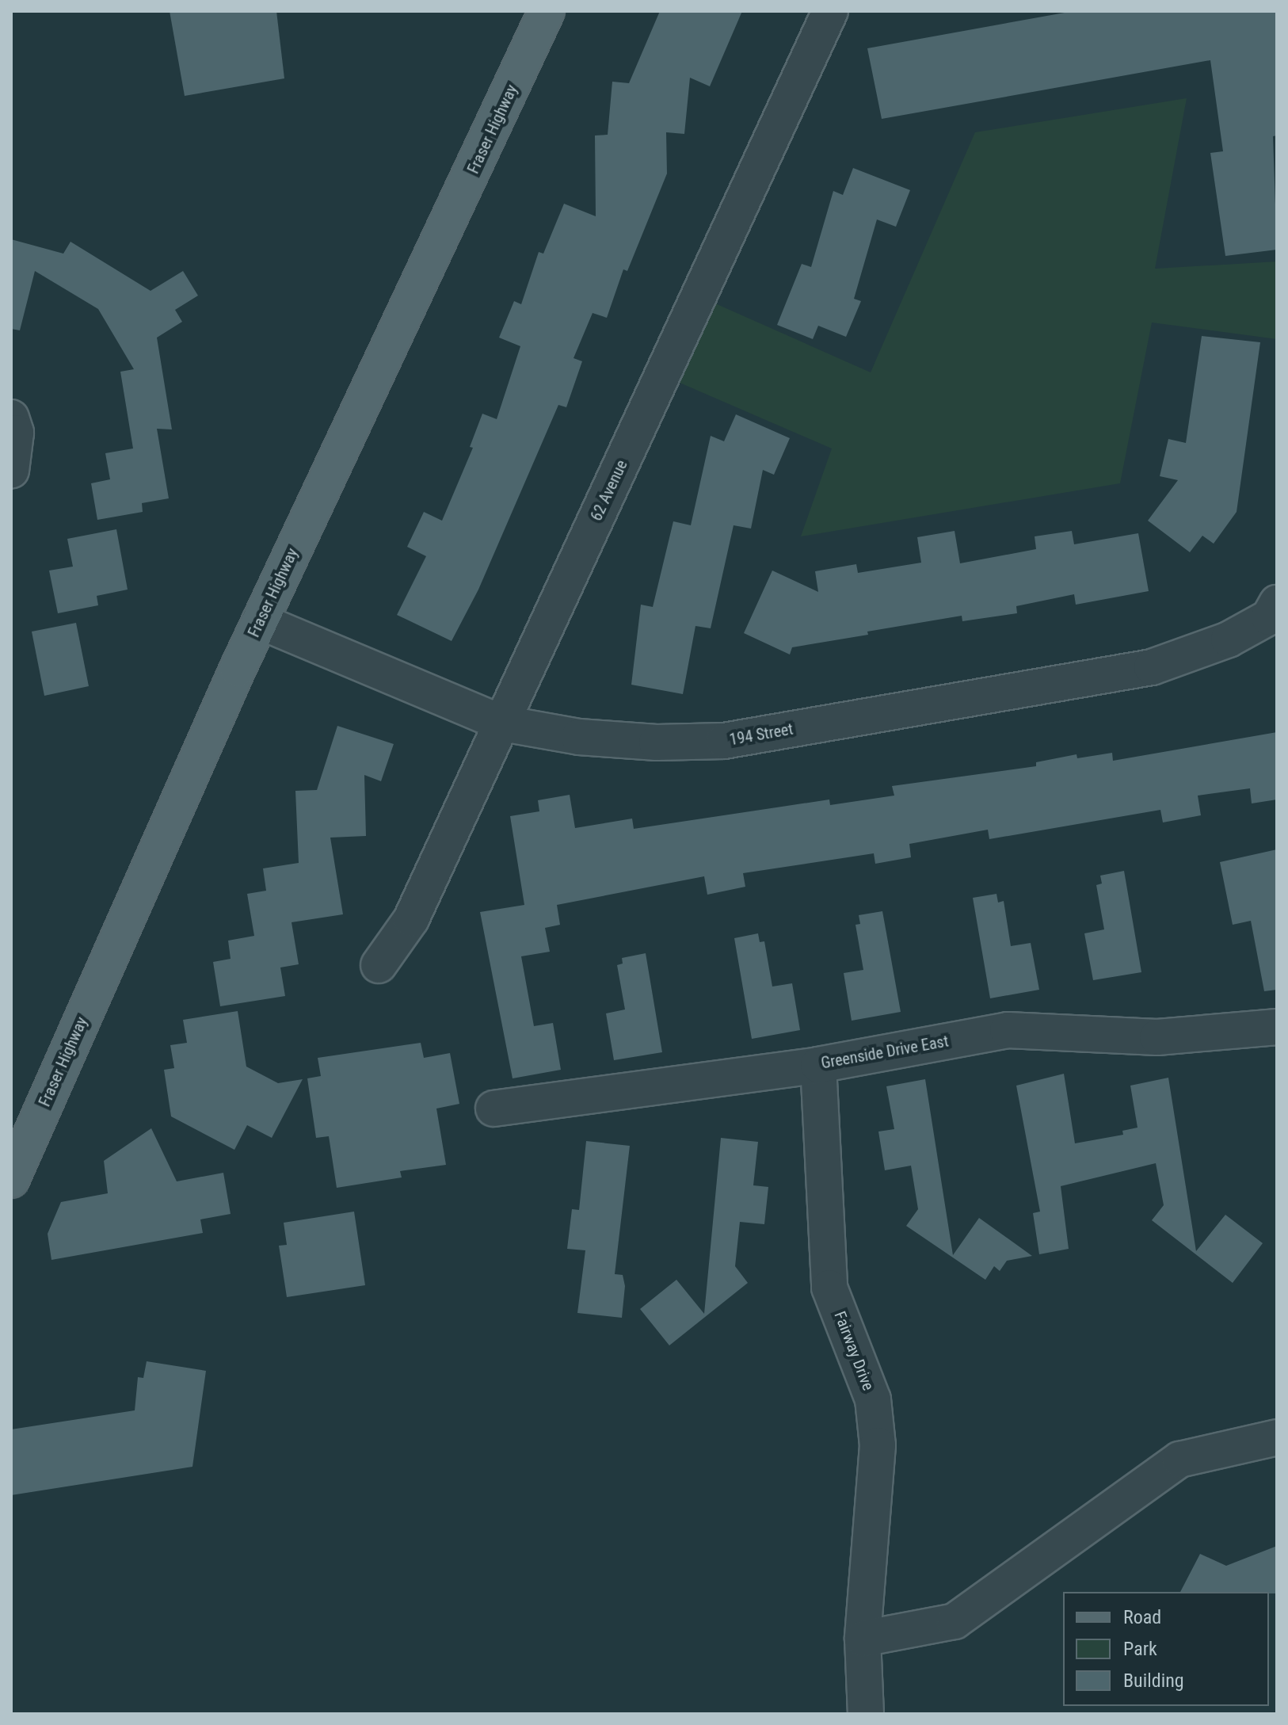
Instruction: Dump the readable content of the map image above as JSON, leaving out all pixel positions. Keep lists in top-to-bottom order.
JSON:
{
  "streets": {
    "main road": ["Fraser Highway"],
    "street": [
      "62 Avenue",
      "194 Street",
      "Greenside Drive East",
      "Fairway Drive"
    ]
  },
  "crossings": [
    ["Fraser Highway", "194 Street"],
    ["62 Avenue", "194 Street"],
    ["Greenside Drive East", "Fairway Drive"]
  ],
  "legend": ["Road", "Park", "Building"]
}
